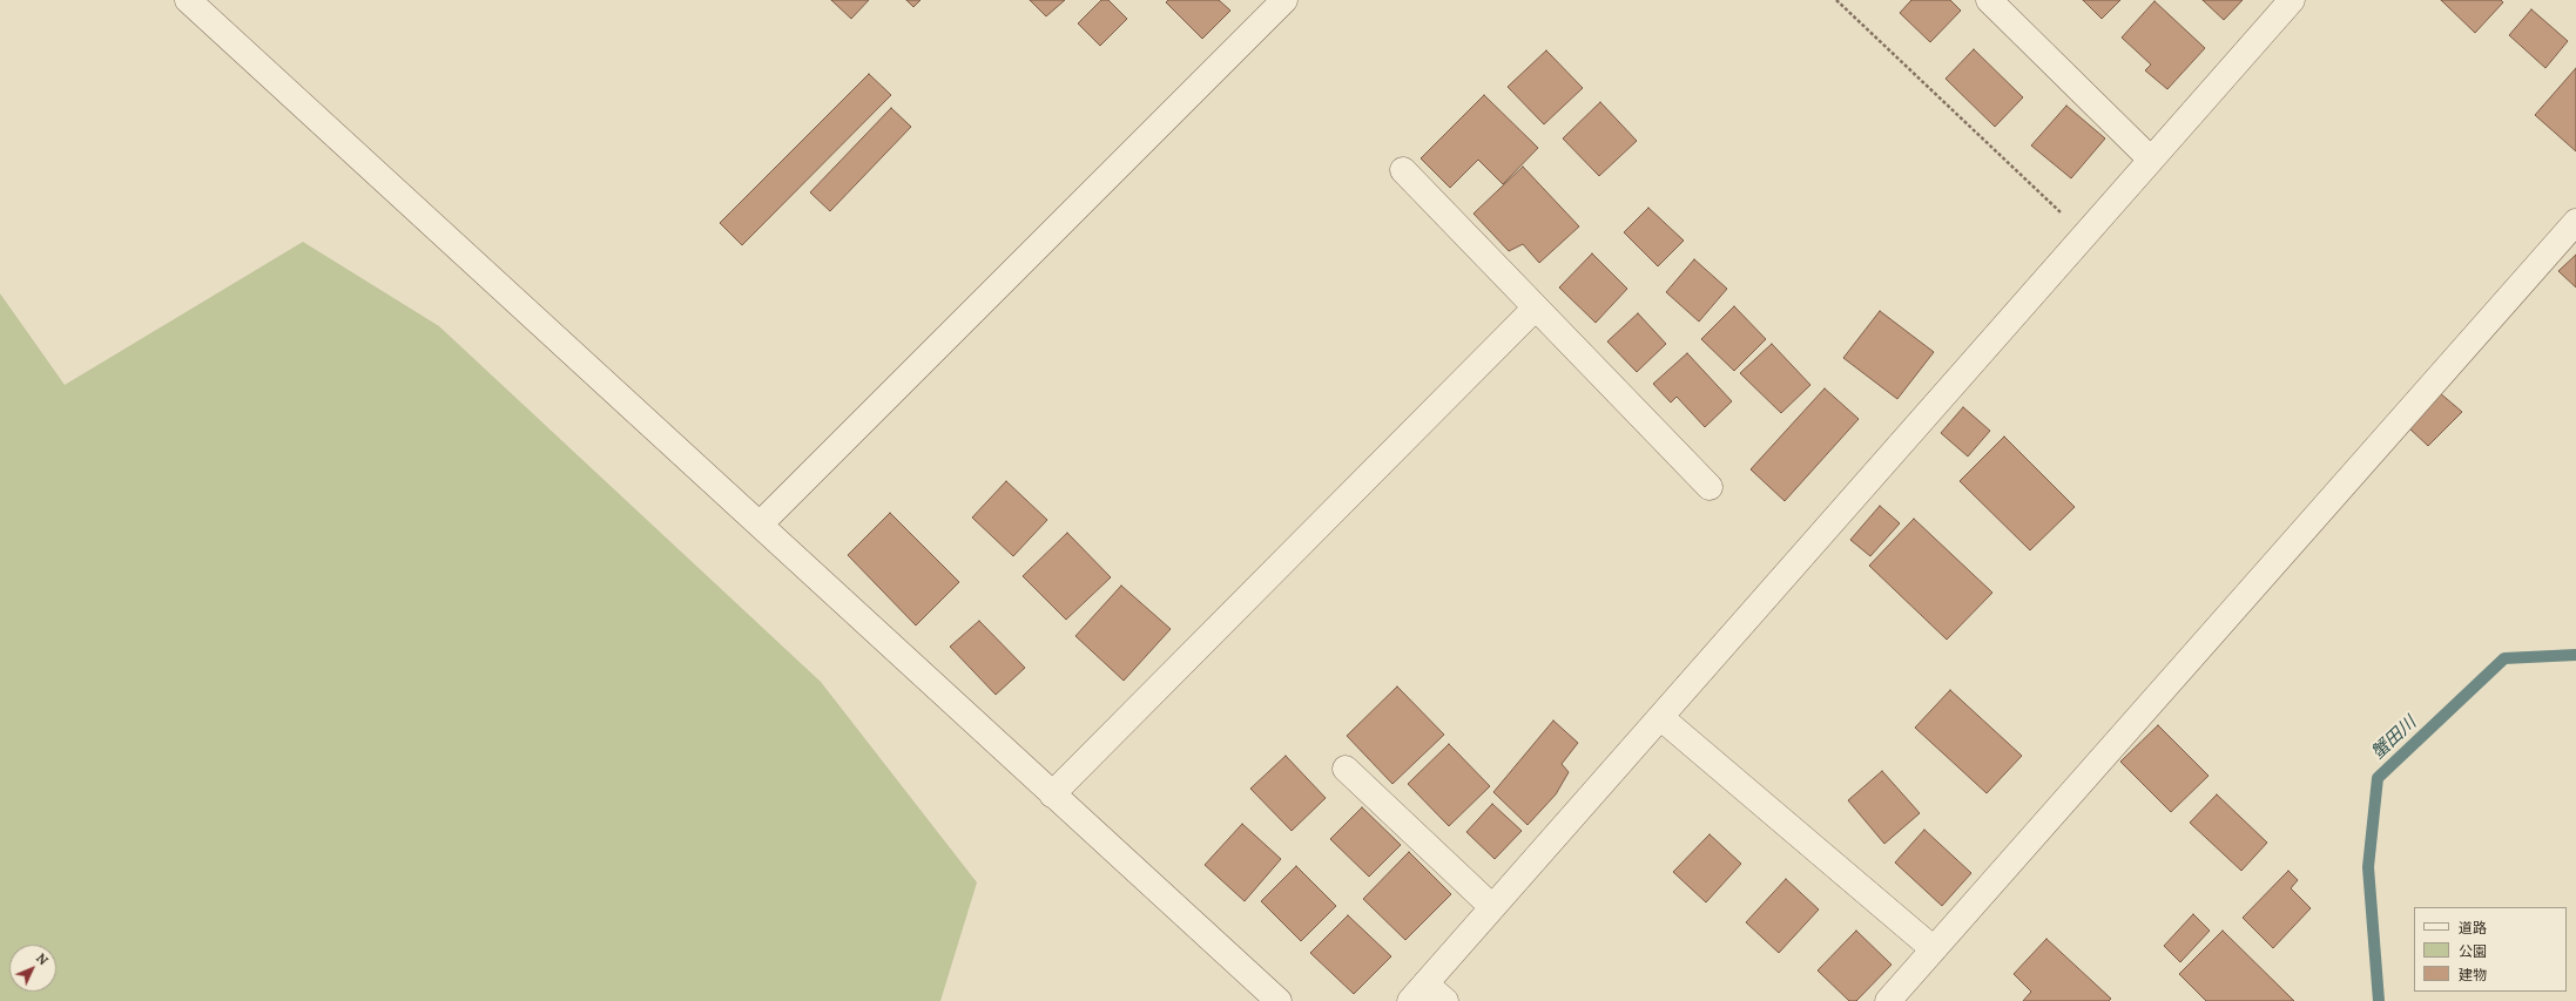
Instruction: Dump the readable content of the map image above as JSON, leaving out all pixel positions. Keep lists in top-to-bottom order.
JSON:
{
  "water": ["蟹田川"],
  "legend": ["道路", "公園", "建物"],
  "north": "top right"
}
